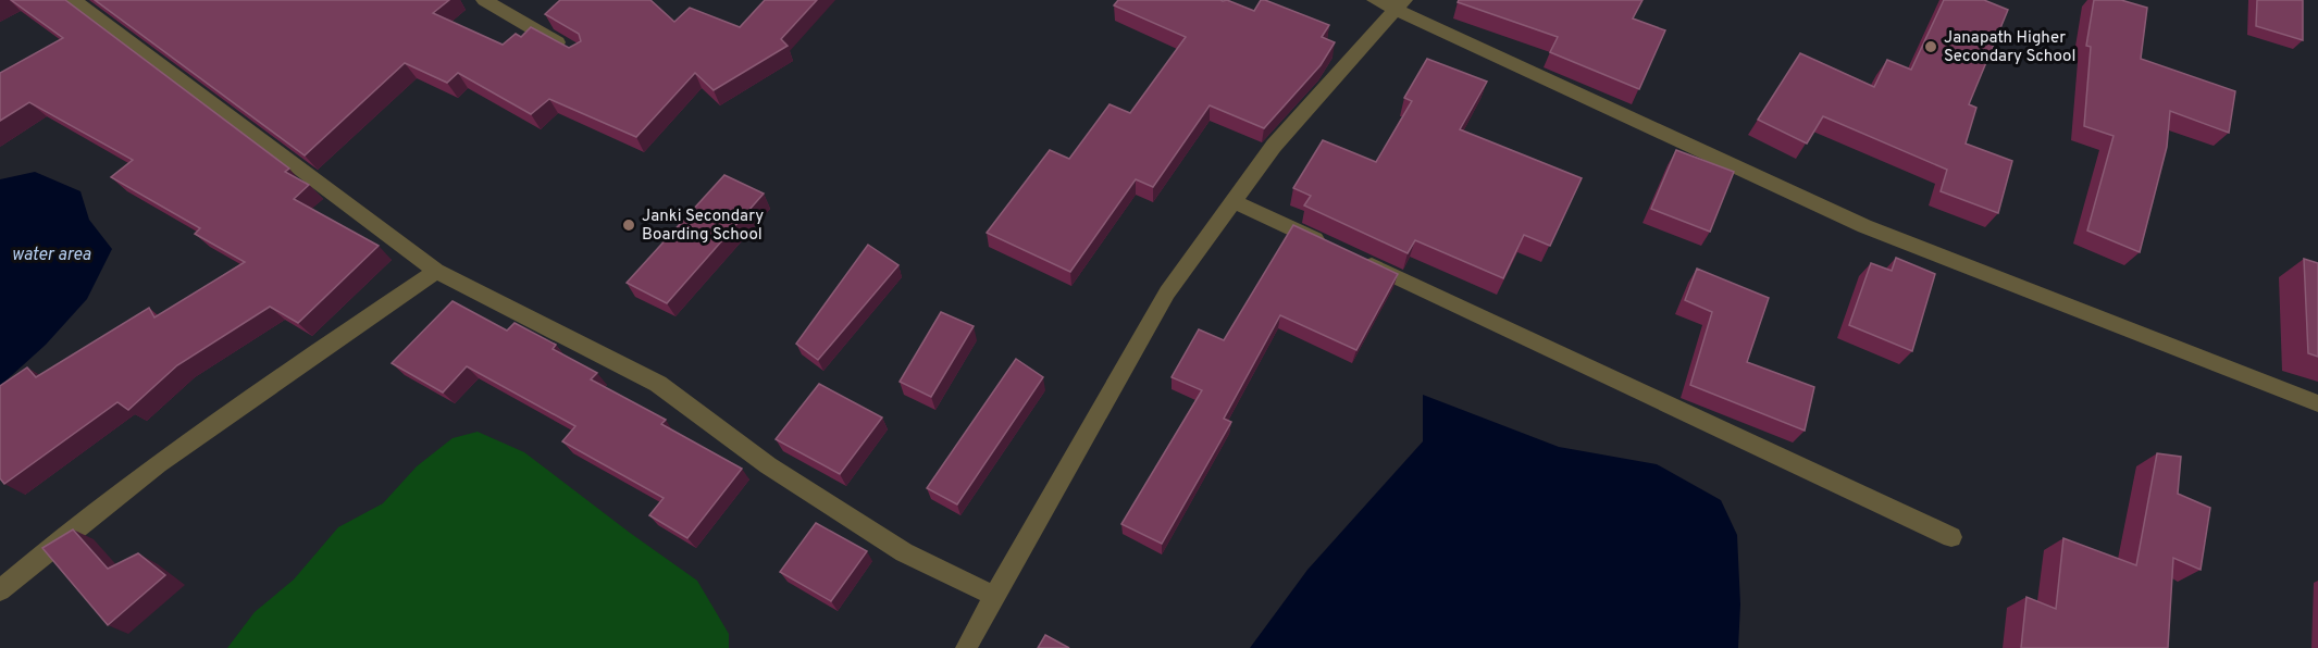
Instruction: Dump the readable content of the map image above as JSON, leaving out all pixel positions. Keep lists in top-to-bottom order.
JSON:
{
  "water": ["water area"],
  "places": ["Janapath Higher Secondary School", "Janki Secondary Boarding School"]
}
